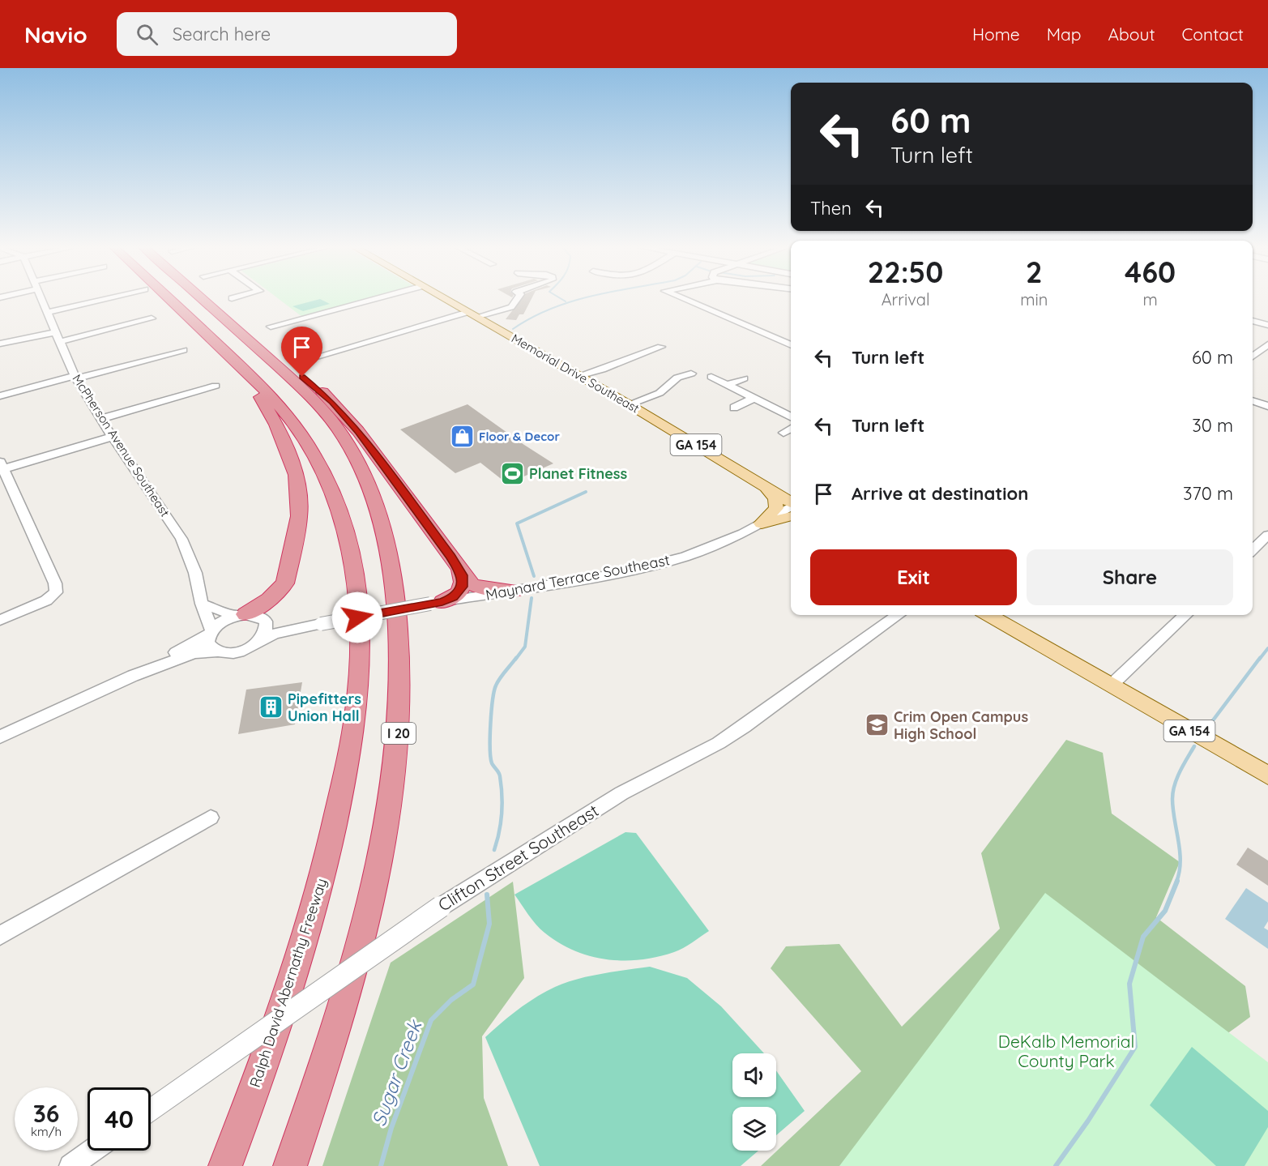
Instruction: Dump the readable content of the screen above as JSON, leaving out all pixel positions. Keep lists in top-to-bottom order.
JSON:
{
  "streets": {
    "highway": ["I 20", "Ralph David Abernathy Freeway"],
    "main road": ["Memorial Drive Southeast", "GA 154"],
    "street": ["McPherson Avenue Southeast", "Maynard Terrace Southeast", "Clifton Street Southeast"]
  },
  "crossings": [
    ["McPherson Avenue Southeast", "Maynard Terrace Southeast"]
  ],
  "water": ["Sugar Creek"],
  "parks": ["DeKalb Memorial County Park"],
  "places": {
    "shop": ["Floor & Decor"],
    "sports": ["Planet Fitness"],
    "building": ["Pipefitters Union Hall"],
    "school or university": ["Crim Open Campus High School"]
  },
  "page": {
    "header": "Navio",
    "search": "Search here",
    "nav": [
      "Home",
      "Map",
      "About",
      "Contact"
    ],
    "turn": ["60 m", "Turn left"],
    "then": "Then",
    "eta": [
      "22:50",
      "Arrival",
      "2",
      "min",
      "460",
      "m"
    ],
    "list": [
      {
        "name": "Turn left",
        "value": "60 m"
      },
      {
        "name": "Turn left",
        "value": "30 m"
      },
      {
        "name": "Arrive at destination",
        "value": "370 m"
      }
    ],
    "buttons": ["Exit", "Share"],
    "speed": "36 km/h",
    "limit": "40"
  }
}
